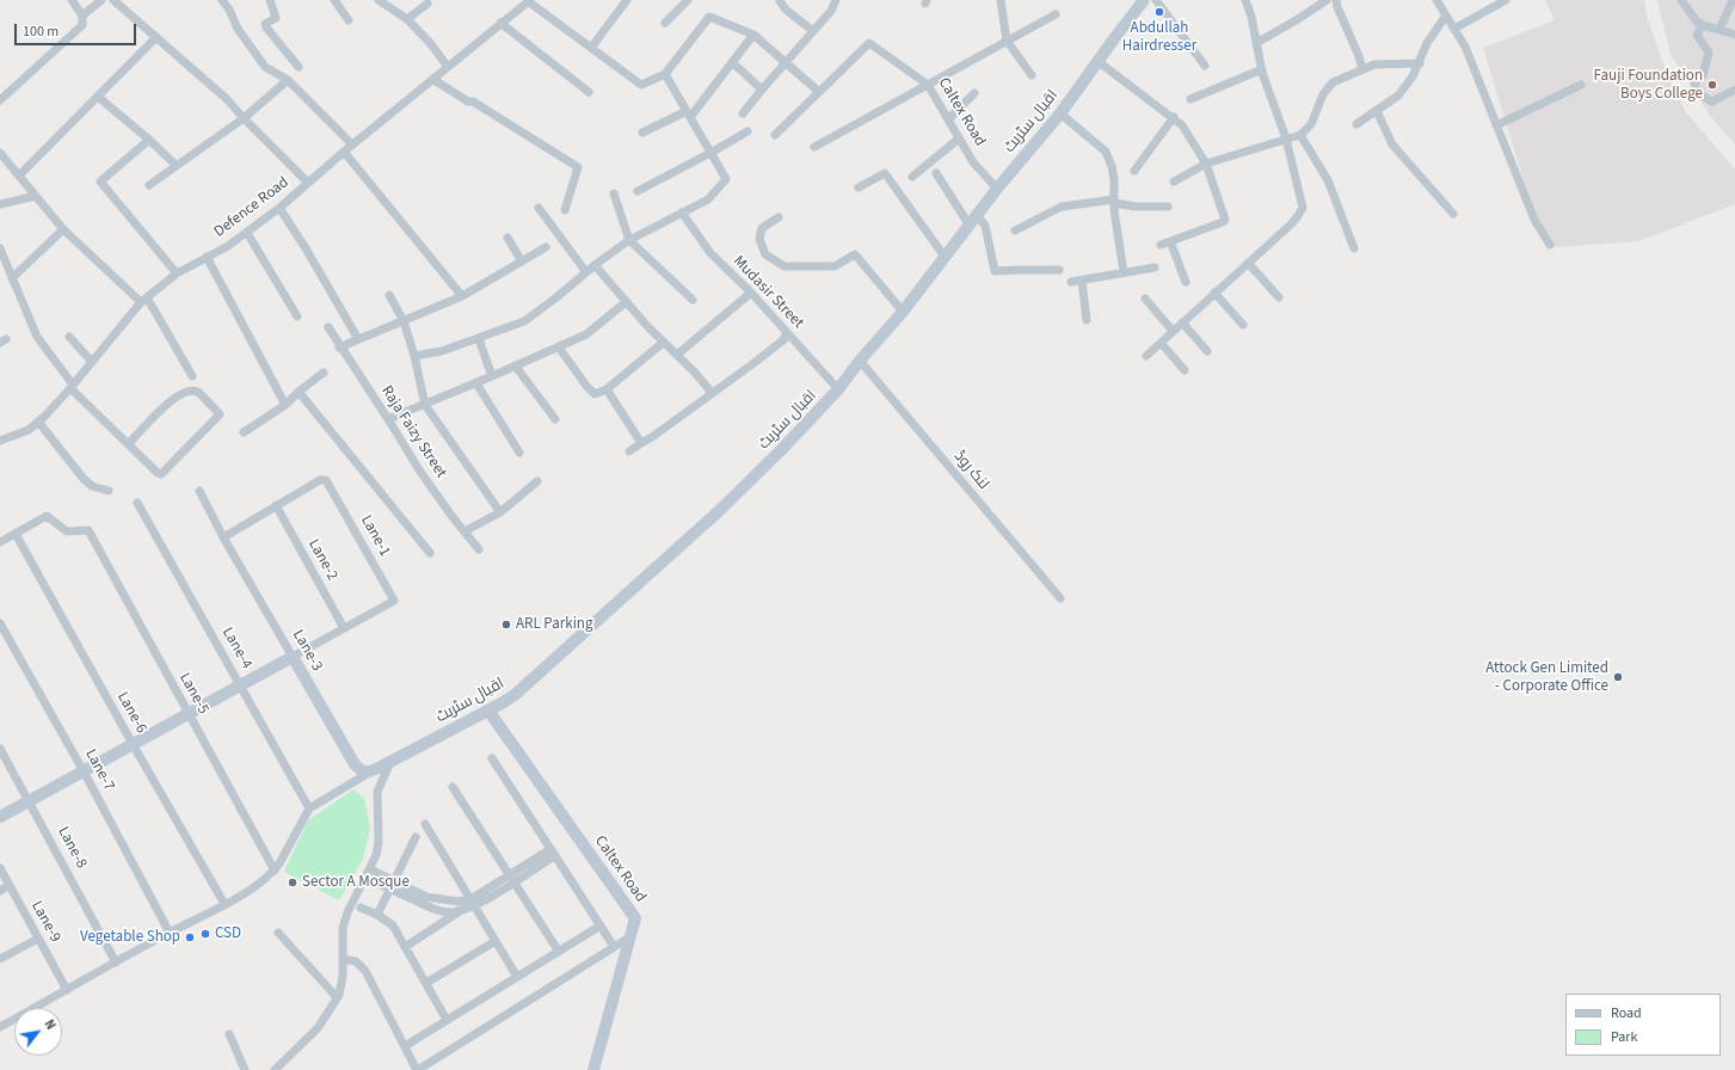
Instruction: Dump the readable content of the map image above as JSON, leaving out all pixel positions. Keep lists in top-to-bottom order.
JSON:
{
  "streets": {
    "street": [
      "Caltex Road",
      "اقبال سٹریٹ",
      "Defence Road",
      "Mudasir Street",
      "Raja Faizy Street",
      "لنک روڈ",
      "Lane-1",
      "Lane-2",
      "Lane-4",
      "Lane-3",
      "Lane-5",
      "Lane-6",
      "Lane-7",
      "Lane-8",
      "Lane-9"
    ]
  },
  "crossings": [
    ["Caltex Road", "اقبال سٹریٹ"],
    ["اقبال سٹریٹ", "Mudasir Street"],
    ["اقبال سٹریٹ", "لنک روڈ"],
    ["اقبال سٹریٹ", "Lane-3"],
    ["Lane-1", "Lane-2"],
    ["Lane-5", "Lane-6"]
  ],
  "places": [
    "Abdullah Hairdresser",
    "Fauji Foundation Boys College",
    "ARL Parking",
    "Attock Gen Limited - Corporate Office",
    "Sector A Mosque",
    "CSD",
    "Vegetable Shop"
  ],
  "legend": ["Road", "Park"],
  "scale_bar": "100 m",
  "north": "top right"
}
